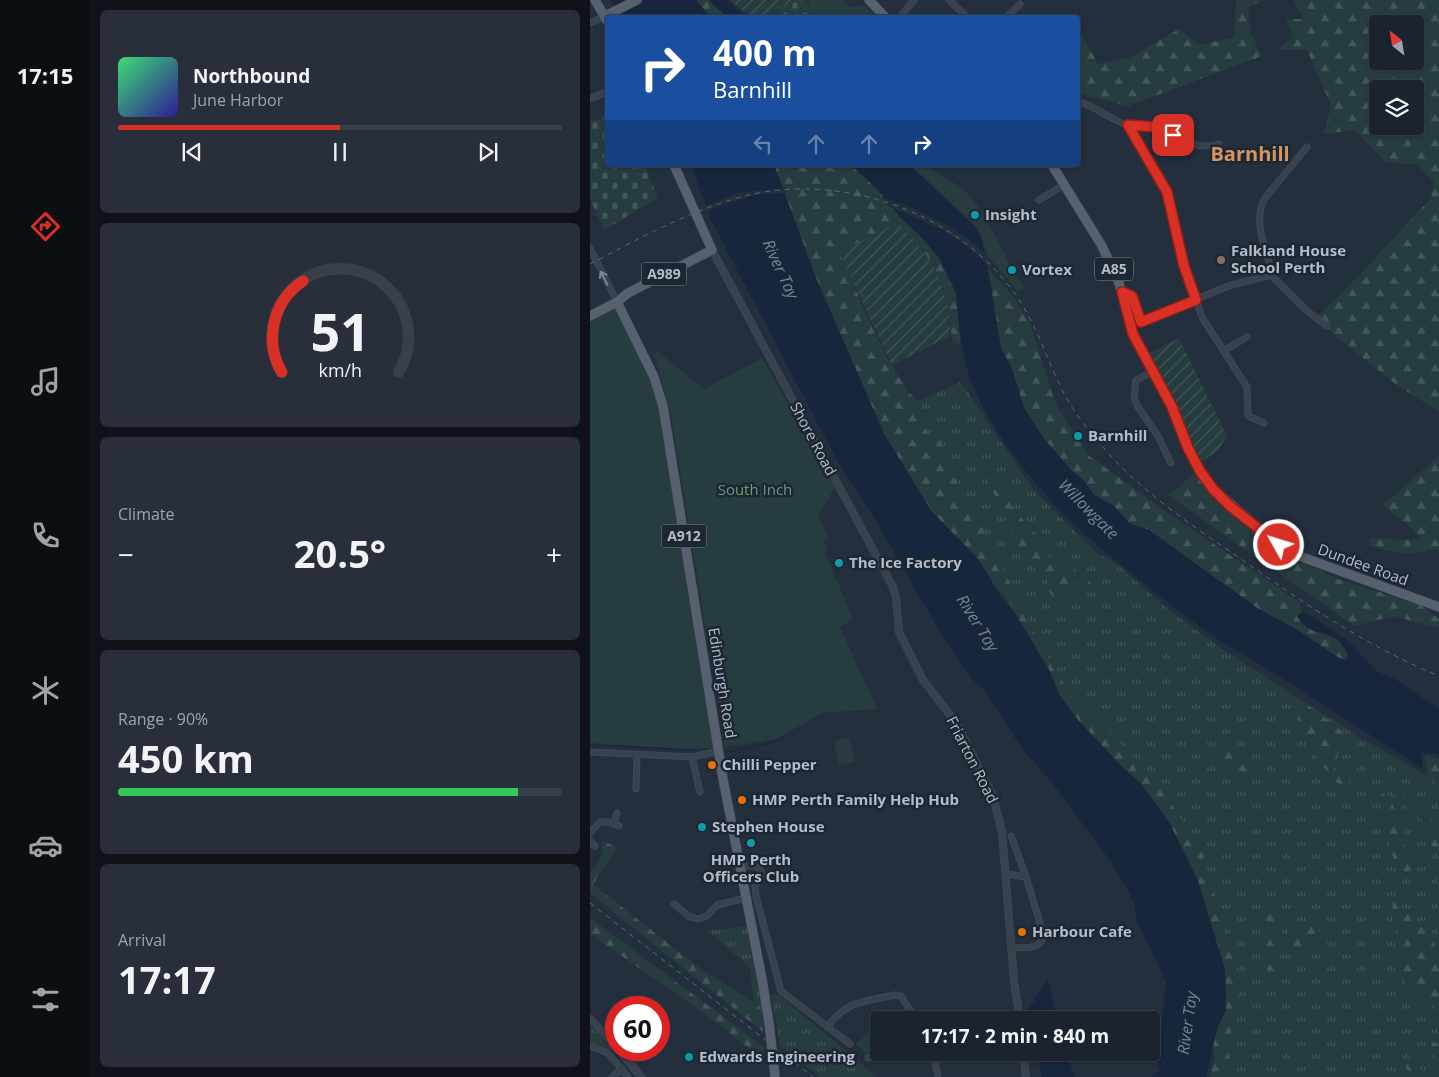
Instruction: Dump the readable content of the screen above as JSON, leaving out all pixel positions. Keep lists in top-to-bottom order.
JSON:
{
  "streets": {
    "main road": [
      "A85",
      "A989",
      "A912",
      "Dundee Road",
      "Edinburgh Road"
    ],
    "street": ["Shore Road", "Friarton Road"]
  },
  "crossings": [
    ["A989", "Shore Road"],
    ["A989", "Edinburgh Road"],
    ["Shore Road", "Friarton Road"]
  ],
  "districts": ["Barnhill"],
  "water": ["River Tay", "Willowgate"],
  "parks": ["South Inch"],
  "places": [
    "Insight",
    "Falkland House School Perth",
    "Vortex",
    "Barnhill",
    "The Ice Factory",
    "Chilli Pepper",
    "HMP Perth Family Help Hub",
    "Stephen House",
    "HMP Perth Officers Club",
    "Harbour Cafe",
    "Edwards Engineering"
  ],
  "north": "top left",
  "page": {
    "tabs": "17:15",
    "turn": ["400 m", "Barnhill"],
    "song": ["Northbound", "June Harbor"],
    "tile": [
      "Climate",
      ["Range · 90%", "450 km"],
      ["Arrival", "17:17"]
    ],
    "heat": ["−", "20.5°", "+"],
    "limit": "60",
    "trip": "17:17 · 2 min · 840 m",
    "gauge": ["51", "km/h"]
  }
}
